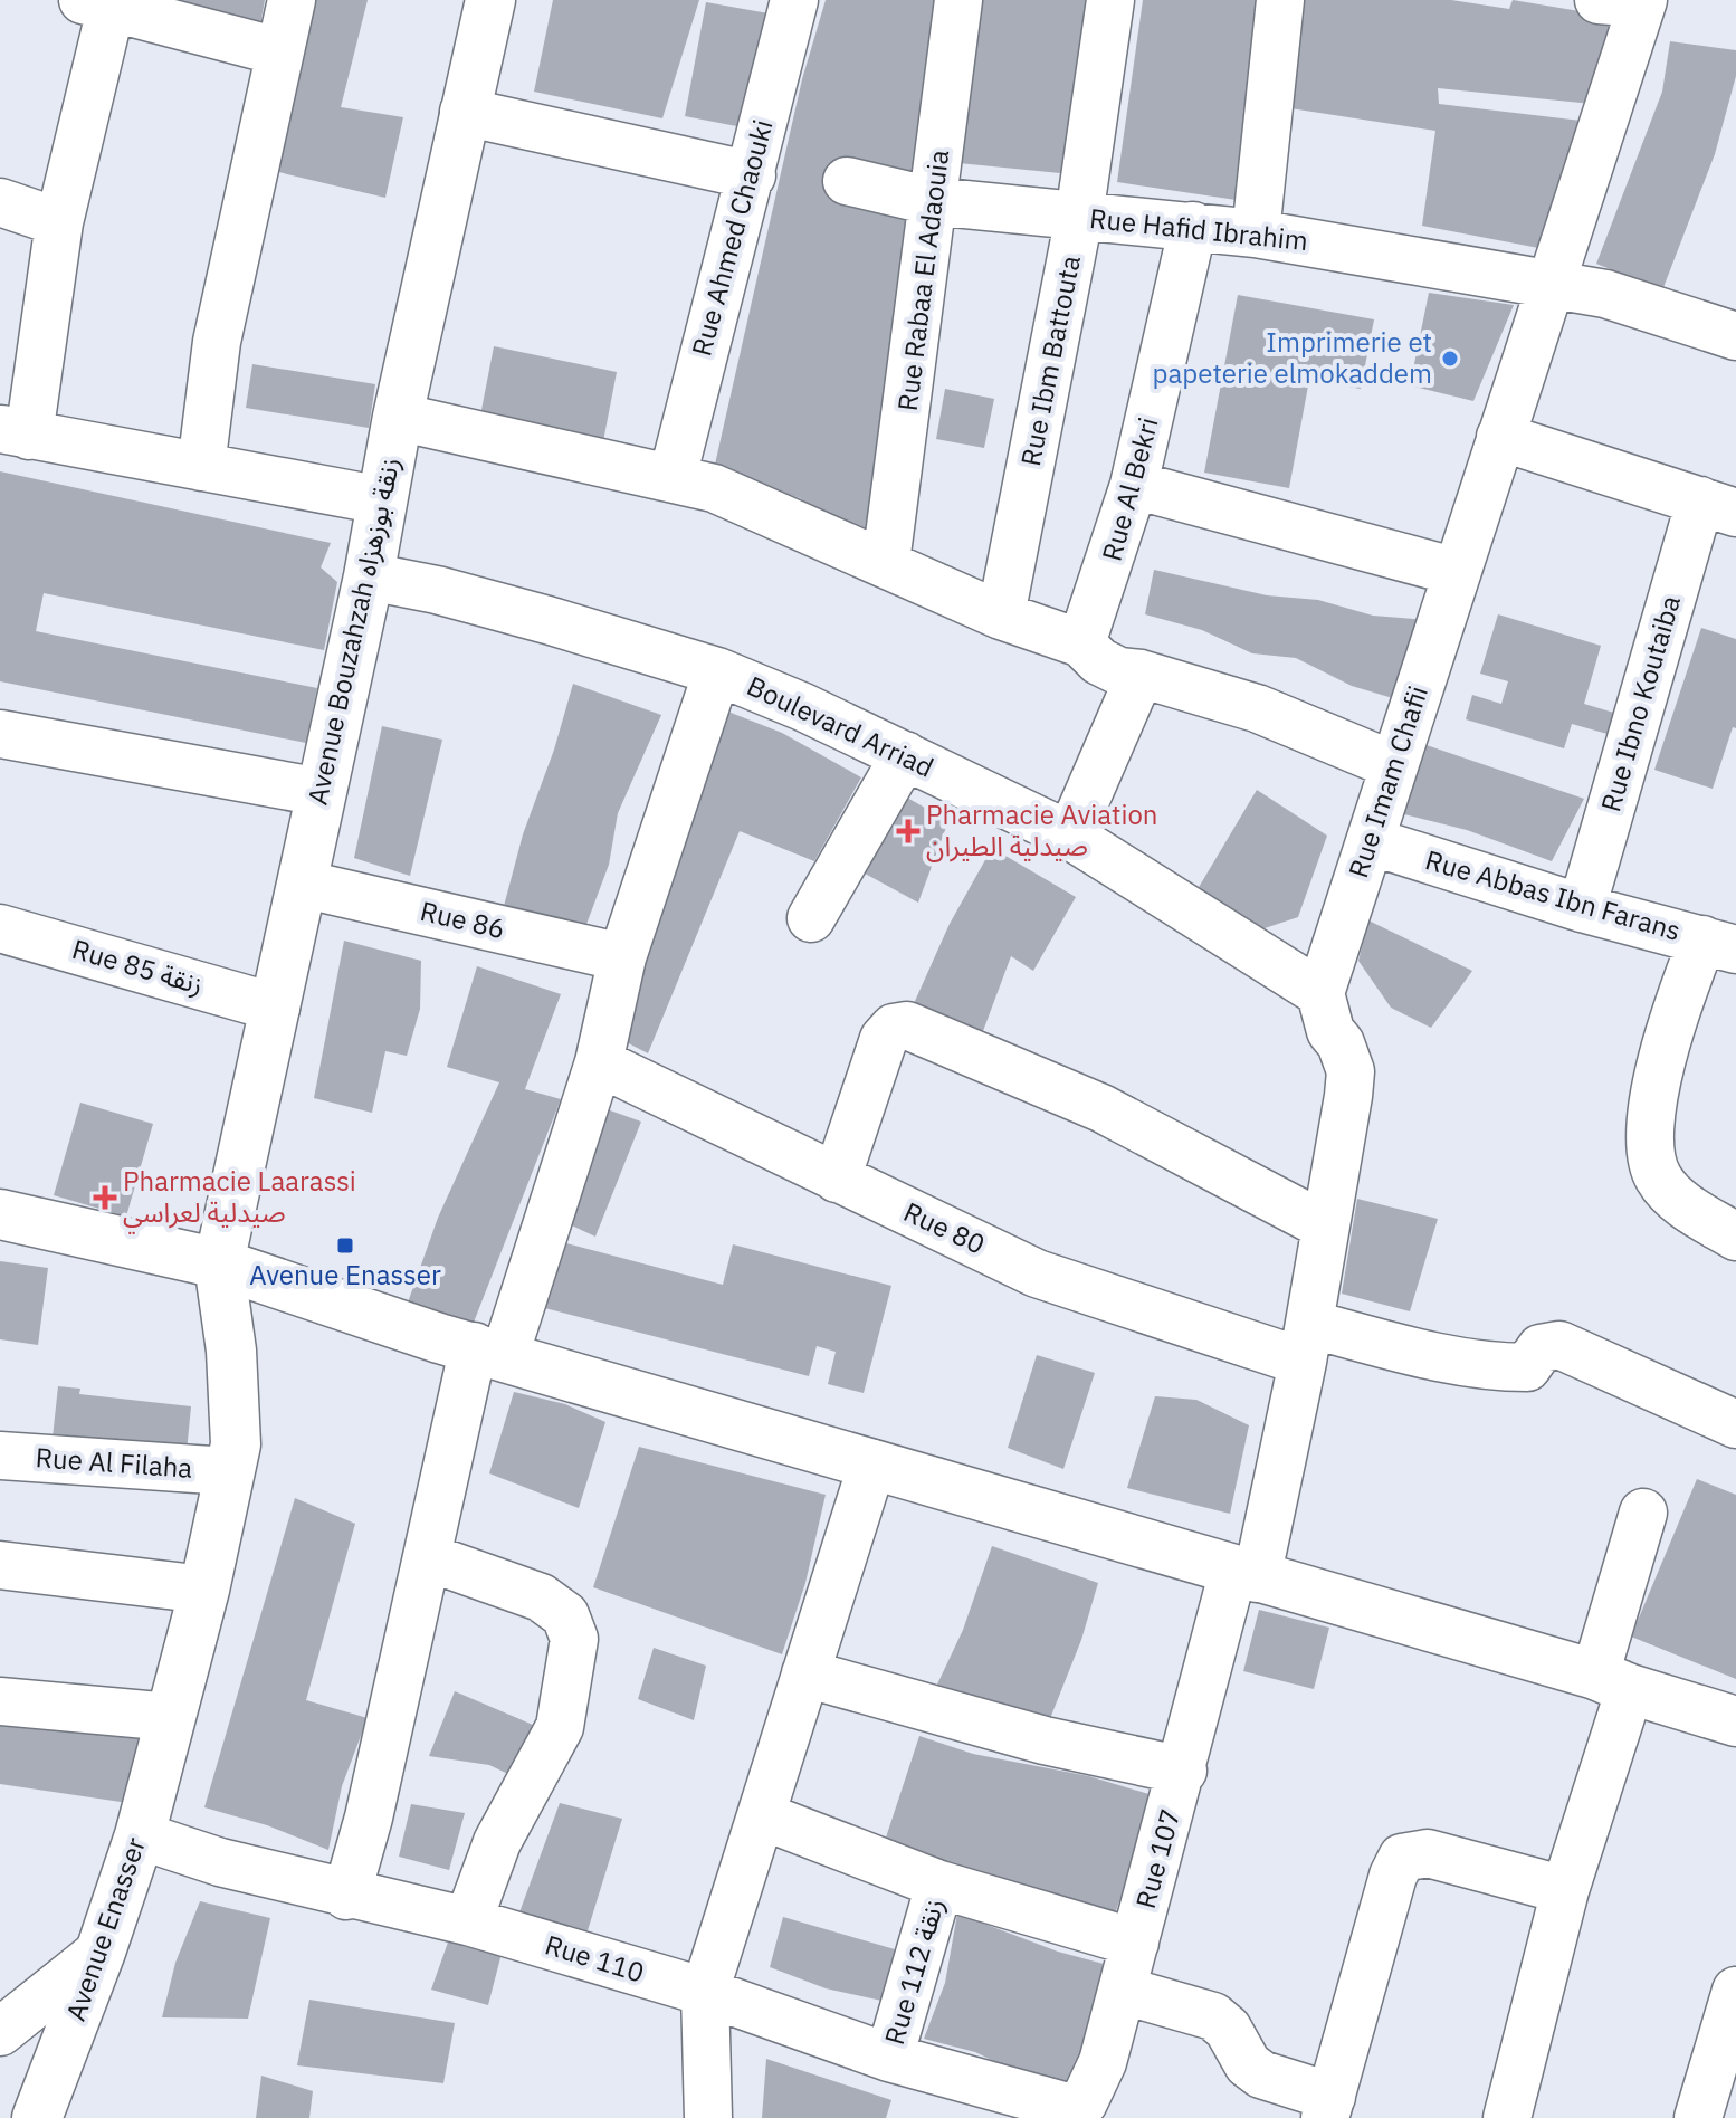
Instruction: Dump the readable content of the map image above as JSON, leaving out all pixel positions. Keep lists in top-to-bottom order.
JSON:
{
  "streets": {
    "street": [
      "Rue Hafid Ibrahim",
      "Rue Ahmed Chaouki",
      "Rue Rabaa El Adaouia",
      "Rue Ibm Battouta",
      "Rue Al Bekri",
      "Avenue Bouzahzah زنقة بوزهزاه",
      "Rue Ibno Koutaiba",
      "Boulevard Arriad",
      "Rue Imam Chafii",
      "Rue Abbas Ibn Farans",
      "Rue 86",
      "Rue 85 زنقة",
      "Rue 80",
      "Rue Al Filaha",
      "Rue 107",
      "Avenue Enasser",
      "Rue 110",
      "Rue 112 زنقة"
    ]
  },
  "crossings": [
    ["Rue Hafid Ibrahim", "Rue Rabaa El Adaouia"],
    ["Rue Hafid Ibrahim", "Rue Ibm Battouta"],
    ["Rue Hafid Ibrahim", "Rue Al Bekri"],
    ["Rue Hafid Ibrahim", "Rue Imam Chafii"],
    ["Avenue Bouzahzah زنقة بوزهزاه", "Boulevard Arriad"],
    ["Avenue Bouzahzah زنقة بوزهزاه", "Rue 86"],
    ["Avenue Bouzahzah زنقة بوزهزاه", "Rue 85 زنقة"],
    ["Avenue Bouzahzah زنقة بوزهزاه", "Avenue Enasser"],
    ["Rue Ibno Koutaiba", "Rue Abbas Ibn Farans"],
    ["Boulevard Arriad", "Rue Imam Chafii"],
    ["Rue Imam Chafii", "Rue Abbas Ibn Farans"],
    ["Rue Al Filaha", "Avenue Enasser"],
    ["Rue 107", "Rue 110"],
    ["Avenue Enasser", "Rue 110"],
    ["Rue 110", "Rue 112 زنقة"]
  ],
  "places": {
    "other": ["Imprimerie et papeterie elmokaddem"],
    "health": ["Pharmacie Aviation صيدلية الطيران", "Pharmacie Laarassi صيدلية لعراسي"],
    "transit": ["Avenue Enasser"]
  }
}
